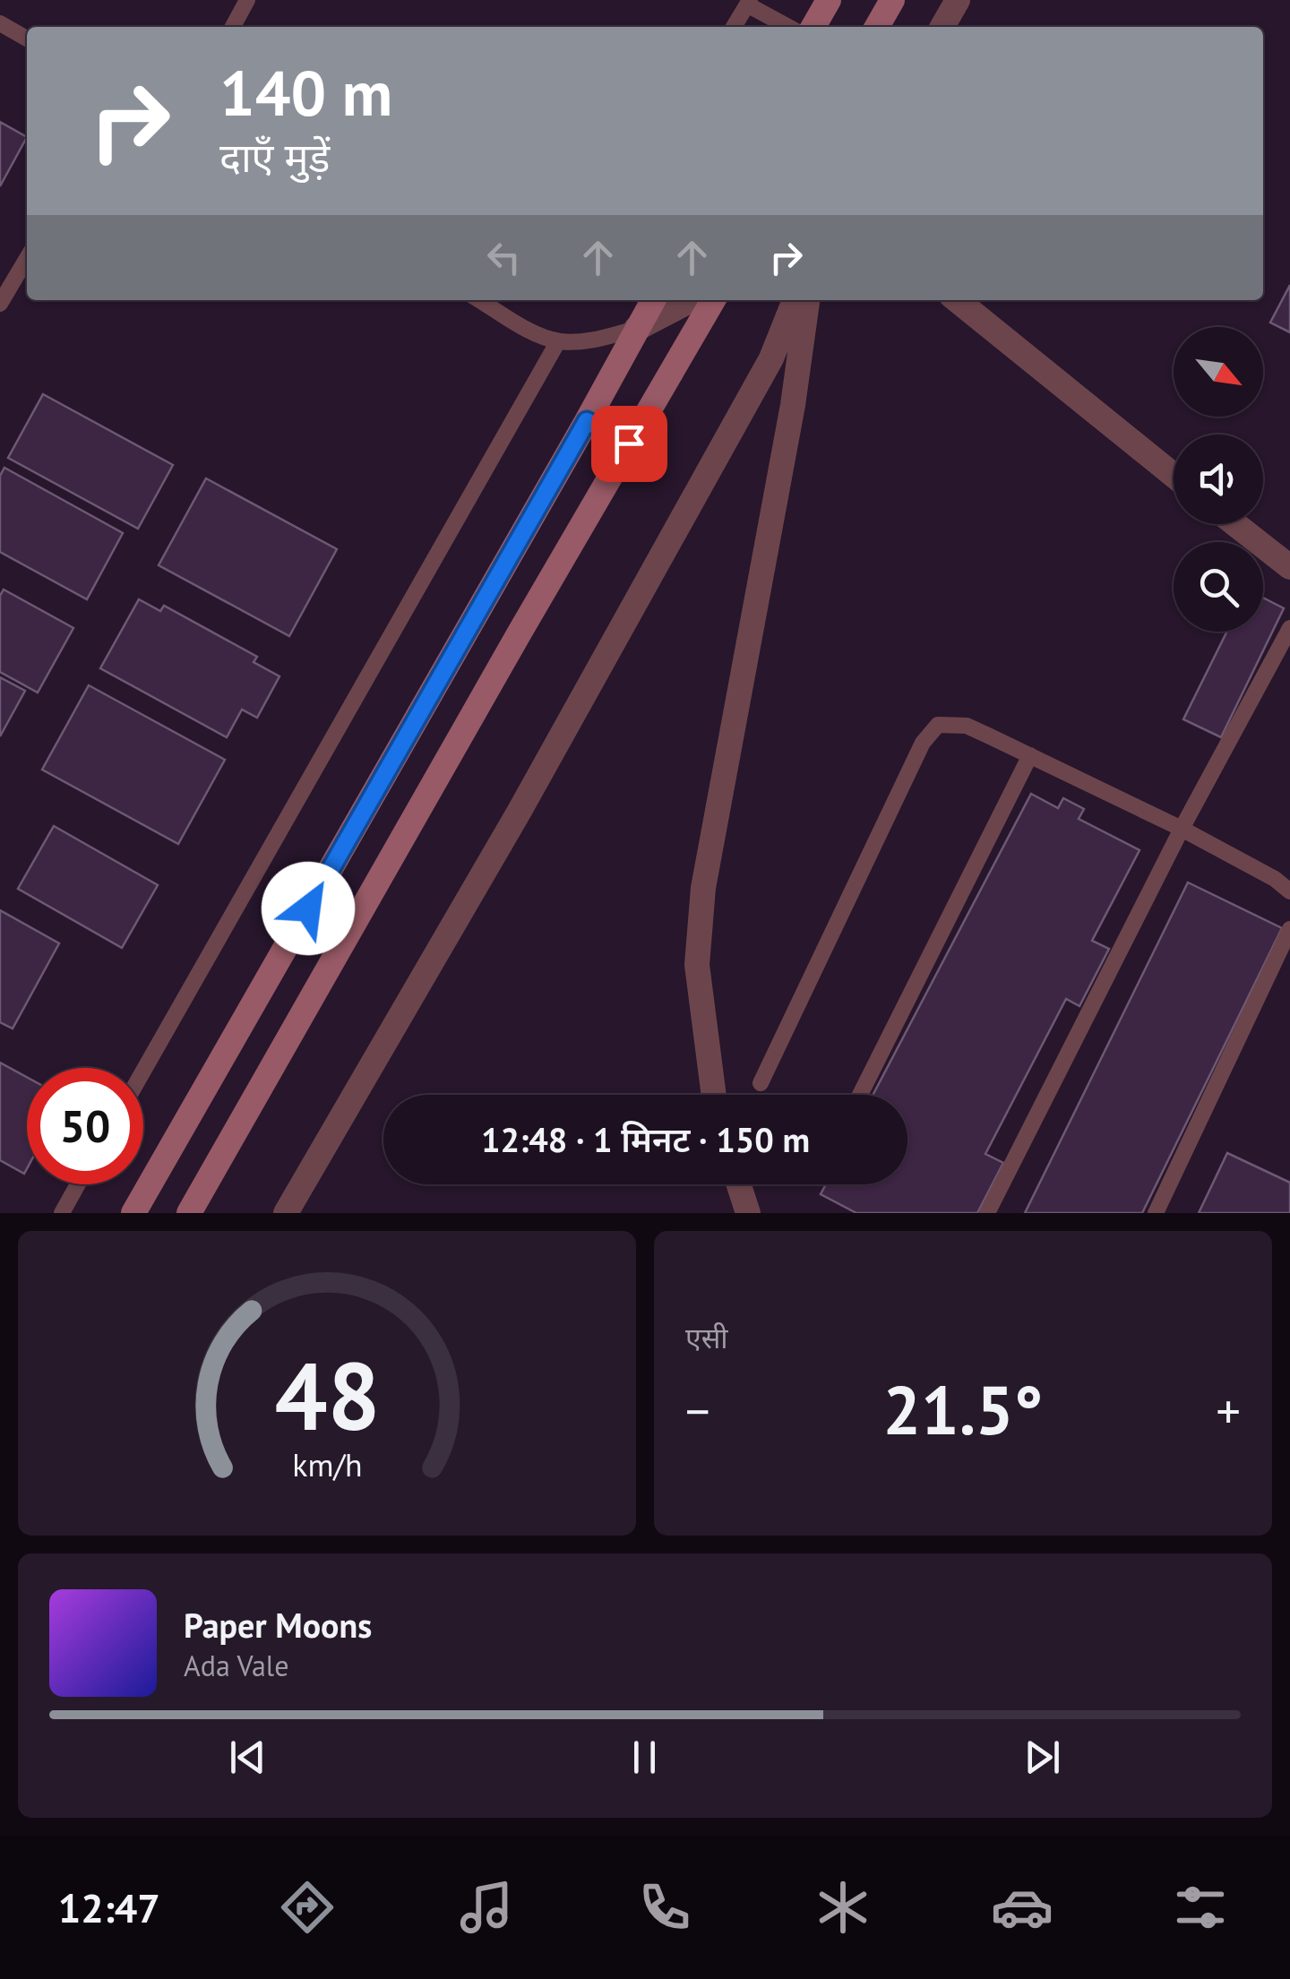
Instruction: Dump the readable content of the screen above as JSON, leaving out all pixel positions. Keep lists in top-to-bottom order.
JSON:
{
  "north": "bottom right",
  "page": {
    "turn": ["140 m", "दाएँ मुड़ें"],
    "limit": "50",
    "trip": "12:48 · 1 मिनट · 150 m",
    "tile": "एसी",
    "heat": ["−", "21.5°", "+"],
    "song": ["Paper Moons", "Ada Vale"],
    "tabs": "12:47",
    "gauge": ["48", "km/h"]
  }
}
